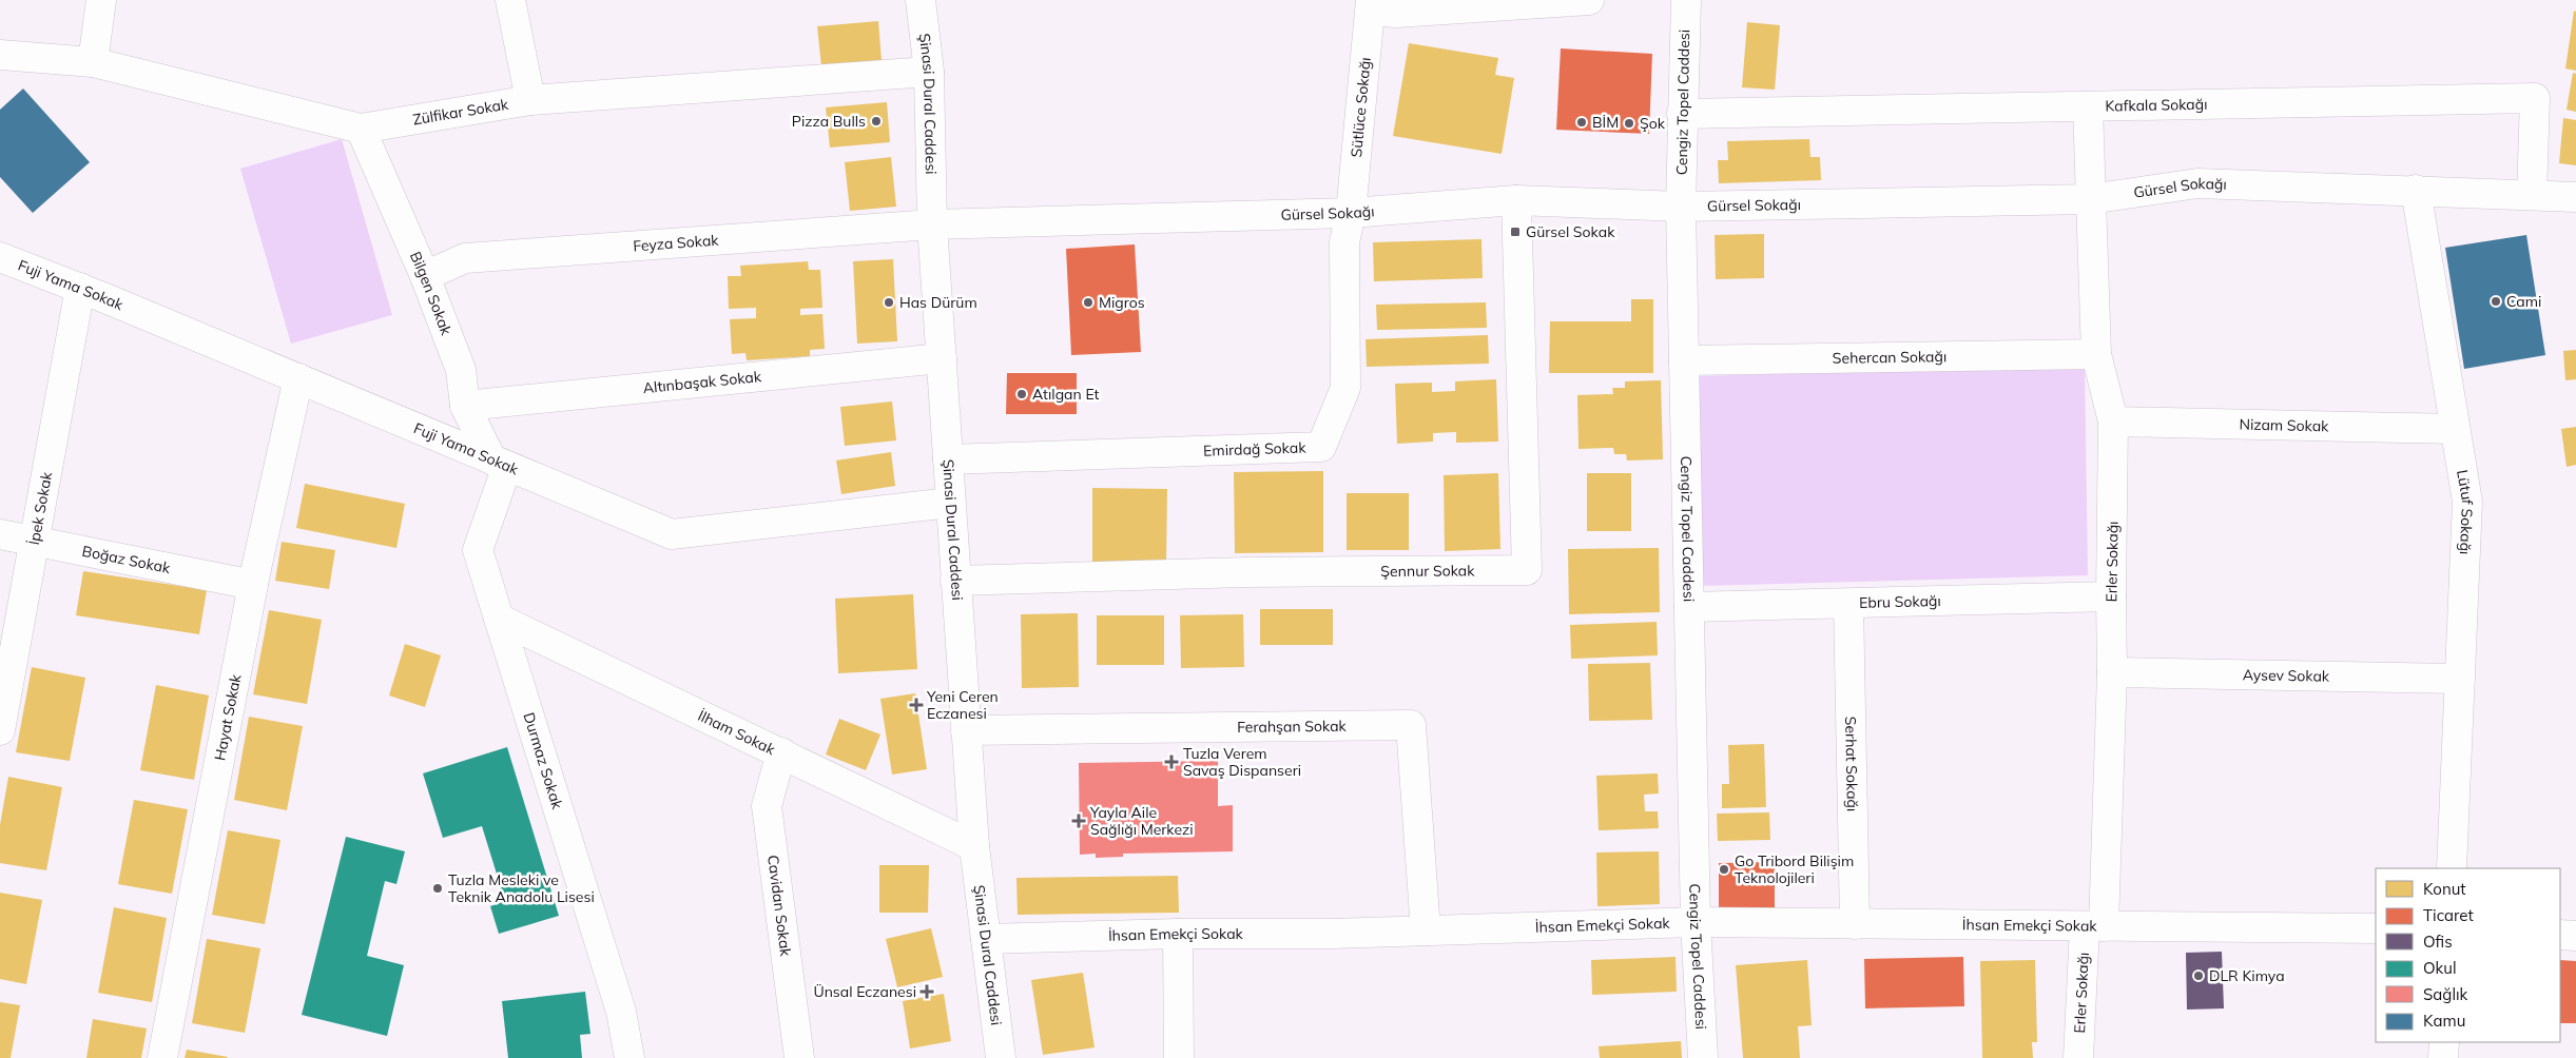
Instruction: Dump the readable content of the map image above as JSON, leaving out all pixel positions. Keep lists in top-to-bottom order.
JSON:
{
  "streets": {
    "street": [
      "Cengiz Topel Caddesi",
      "Şinasi Dural Caddesi",
      "Kafkala Sokağı",
      "Sütlüce Sokağı",
      "Zülfikar Sokak",
      "Gürsel Sokağı",
      "Feyza Sokak",
      "Fuji Yama Sokak",
      "Bilgen Sokak",
      "Sehercan Sokağı",
      "Altınbaşak Sokak",
      "Nizam Sokak",
      "Emirdağ Sokak",
      "İpek Sokak",
      "Lütuf Sokağı",
      "Boğaz Sokak",
      "Erler Sokağı",
      "Şennur Sokak",
      "Ebru Sokağı",
      "Aysev Sokak",
      "Hayat Sokak",
      "Ferahşan Sokak",
      "İlham Sokak",
      "Durmaz Sokak",
      "Serhat Sokağı",
      "Cavidan Sokak",
      "İhsan Emekçi Sokak"
    ]
  },
  "crossings": [
    ["Cengiz Topel Caddesi", "Kafkala Sokağı"],
    ["Cengiz Topel Caddesi", "Gürsel Sokağı"],
    ["Cengiz Topel Caddesi", "Sehercan Sokağı"],
    ["Cengiz Topel Caddesi", "Ebru Sokağı"],
    ["Cengiz Topel Caddesi", "İhsan Emekçi Sokak"],
    ["Şinasi Dural Caddesi", "Zülfikar Sokak"],
    ["Şinasi Dural Caddesi", "Gürsel Sokağı"],
    ["Şinasi Dural Caddesi", "Feyza Sokak"],
    ["Şinasi Dural Caddesi", "Fuji Yama Sokak"],
    ["Şinasi Dural Caddesi", "Altınbaşak Sokak"],
    ["Şinasi Dural Caddesi", "Emirdağ Sokak"],
    ["Şinasi Dural Caddesi", "Şennur Sokak"],
    ["Şinasi Dural Caddesi", "Ferahşan Sokak"],
    ["Şinasi Dural Caddesi", "İlham Sokak"],
    ["Şinasi Dural Caddesi", "İhsan Emekçi Sokak"],
    ["Kafkala Sokağı", "Gürsel Sokağı"],
    ["Kafkala Sokağı", "Erler Sokağı"],
    ["Sütlüce Sokağı", "Gürsel Sokağı"],
    ["Sütlüce Sokağı", "Emirdağ Sokak"],
    ["Zülfikar Sokak", "Bilgen Sokak"],
    ["Gürsel Sokağı", "Feyza Sokak"],
    ["Gürsel Sokağı", "Emirdağ Sokak"],
    ["Gürsel Sokağı", "Lütuf Sokağı"],
    ["Gürsel Sokağı", "Erler Sokağı"],
    ["Gürsel Sokağı", "Şennur Sokak"],
    ["Feyza Sokak", "Bilgen Sokak"],
    ["Fuji Yama Sokak", "Bilgen Sokak"],
    ["Fuji Yama Sokak", "İpek Sokak"],
    ["Fuji Yama Sokak", "Hayat Sokak"],
    ["Fuji Yama Sokak", "Durmaz Sokak"],
    ["Bilgen Sokak", "Altınbaşak Sokak"],
    ["Bilgen Sokak", "Durmaz Sokak"],
    ["Sehercan Sokağı", "Erler Sokağı"],
    ["Nizam Sokak", "Lütuf Sokağı"],
    ["Nizam Sokak", "Erler Sokağı"],
    ["İpek Sokak", "Boğaz Sokak"],
    ["Lütuf Sokağı", "Aysev Sokak"],
    ["Boğaz Sokak", "Hayat Sokak"],
    ["Erler Sokağı", "Ebru Sokağı"],
    ["Erler Sokağı", "Aysev Sokak"],
    ["Erler Sokağı", "İhsan Emekçi Sokak"],
    ["Ebru Sokağı", "Serhat Sokağı"],
    ["Ferahşan Sokak", "İhsan Emekçi Sokak"],
    ["İlham Sokak", "Durmaz Sokak"],
    ["İlham Sokak", "Cavidan Sokak"],
    ["Serhat Sokağı", "İhsan Emekçi Sokak"]
  ],
  "places": {
    "other": [
      "Pizza Bulls",
      "BİM",
      "Şok",
      "Cami",
      "Has Dürüm",
      "Migros",
      "Atılgan Et",
      "Go Tri̇bord Bi̇li̇şi̇m Teknoloji̇leri",
      "Tuzla Mesleki ve Teknik Anadolu Lisesi",
      "DLR Kimya"
    ],
    "transit": ["Gürsel Sokak"],
    "health": [
      "Yeni Ceren Eczanesi",
      "Tuzla Verem Savaş Dispanseri",
      "Yayla Aile Sağlığı Merkezi",
      "Ünsal Eczanesi"
    ]
  },
  "legend": [
    "Konut",
    "Ticaret",
    "Ofis",
    "Okul",
    "Sağlık",
    "Kamu"
  ]
}
